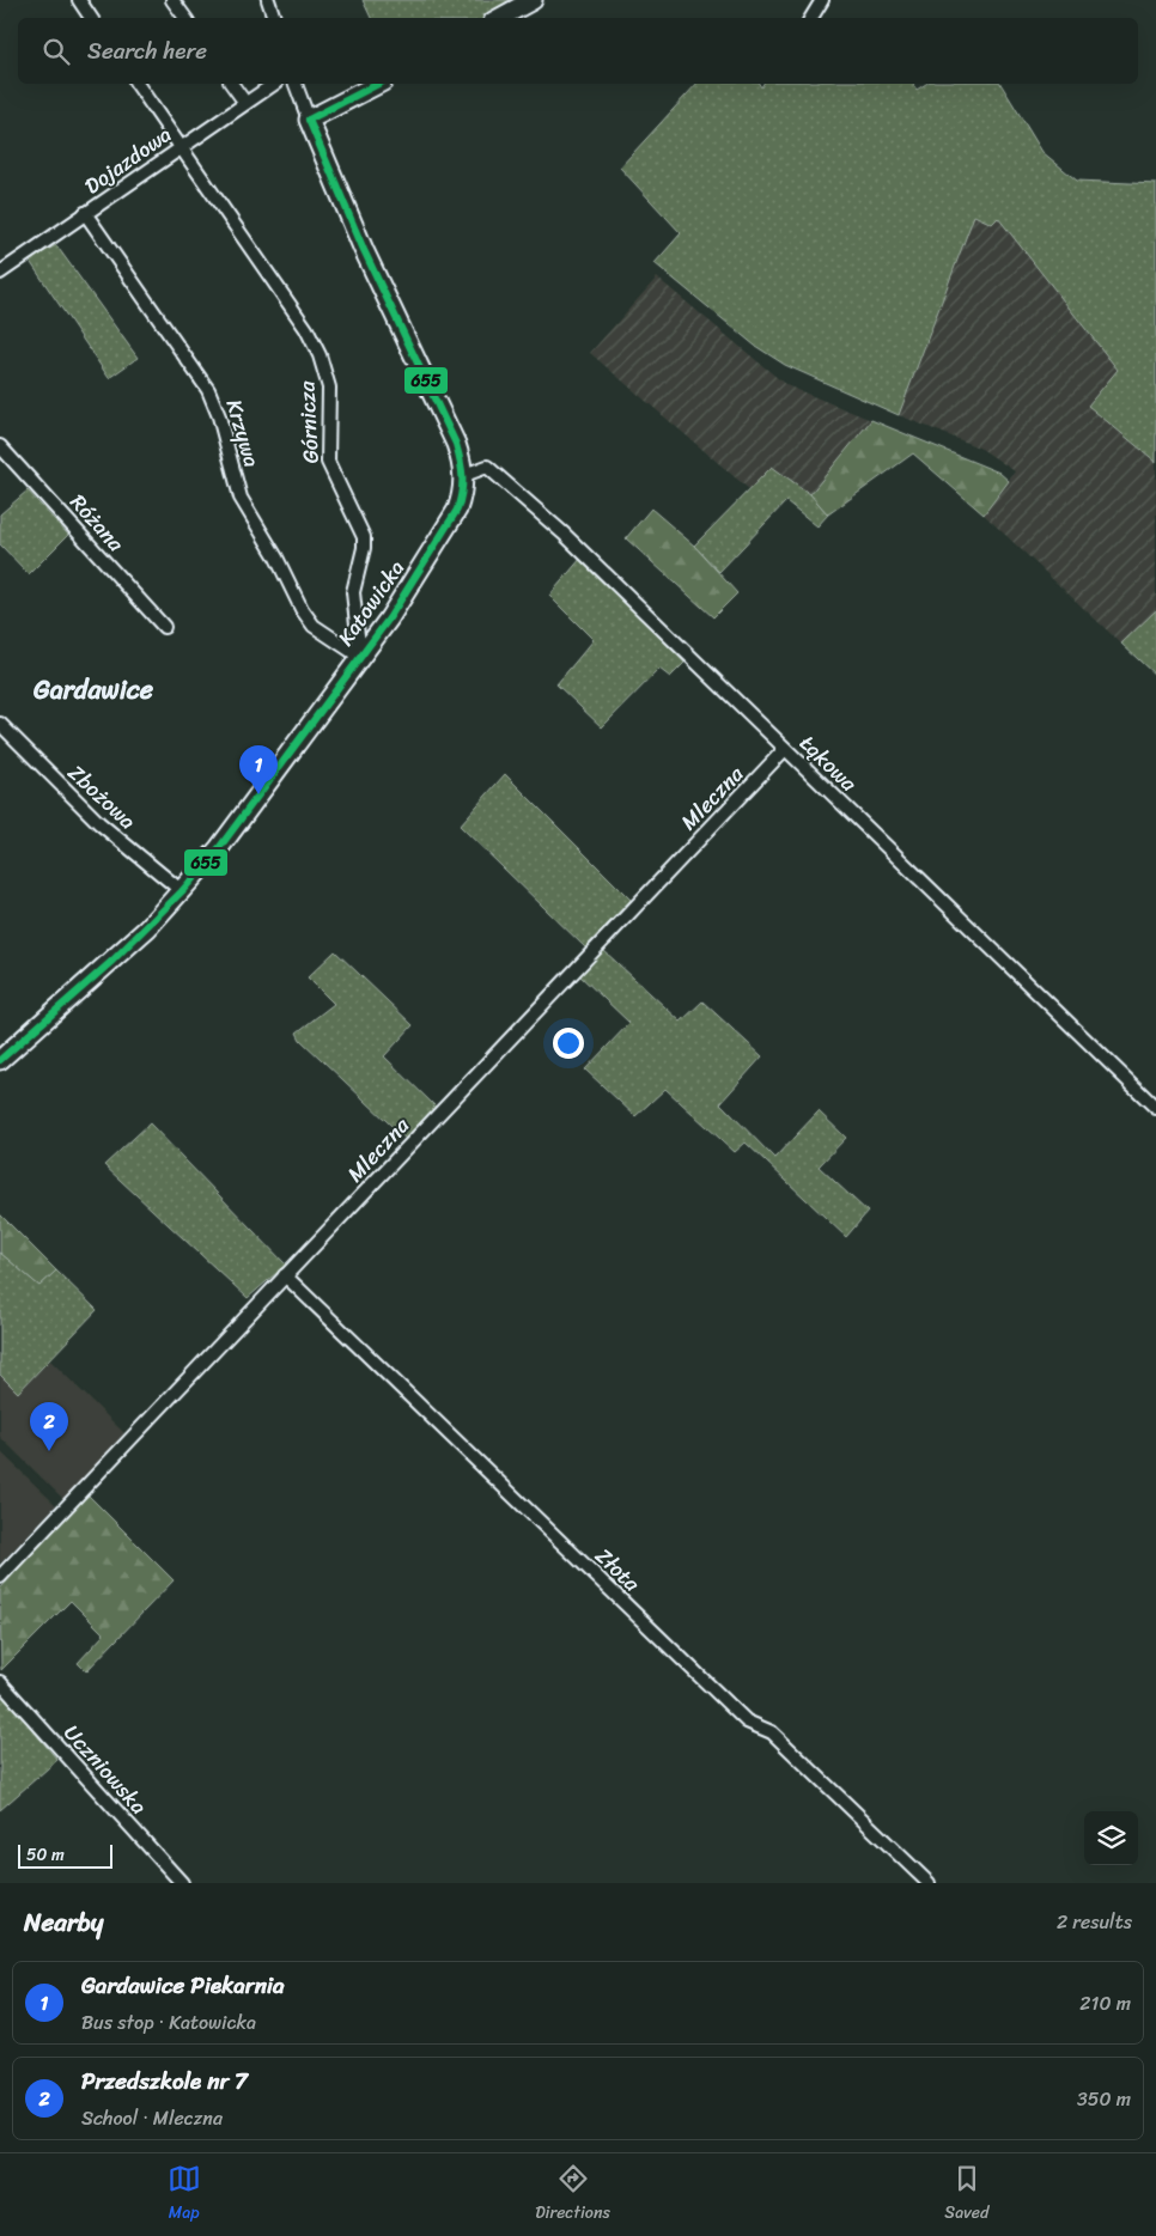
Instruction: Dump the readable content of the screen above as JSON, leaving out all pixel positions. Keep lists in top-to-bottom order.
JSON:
{
  "streets": {
    "street": [
      "Dojazdowa",
      "Górnicza",
      "Krzywa",
      "Różana",
      "Katowicka",
      "Łąkowa",
      "Zbożowa",
      "Mleczna",
      "Złota",
      "Uczniowska"
    ]
  },
  "crossings": [
    ["Dojazdowa", "Górnicza"],
    ["Dojazdowa", "Krzywa"],
    ["Górnicza", "Krzywa"],
    ["Górnicza", "Katowicka"],
    ["Krzywa", "Katowicka"],
    ["Katowicka", "Łąkowa"],
    ["Katowicka", "Zbożowa"],
    ["Łąkowa", "Mleczna"],
    ["Mleczna", "Złota"]
  ],
  "districts": ["Gardawice"],
  "lines": ["transit line 655"],
  "scale_bar": "50 m",
  "page": {
    "search": "Search here",
    "pins": ["1", "2"],
    "scale": "50 m",
    "heading": ["Nearby", "2 results"],
    "list": [
      {
        "mark": "1",
        "name": "Gardawice Piekarnia",
        "note": "Bus stop · Katowicka",
        "value": "210 m"
      },
      {
        "mark": "2",
        "name": "Przedszkole nr 7",
        "note": "School · Mleczna",
        "value": "350 m"
      }
    ],
    "nav": ["Map", "Directions", "Saved"]
  }
}
